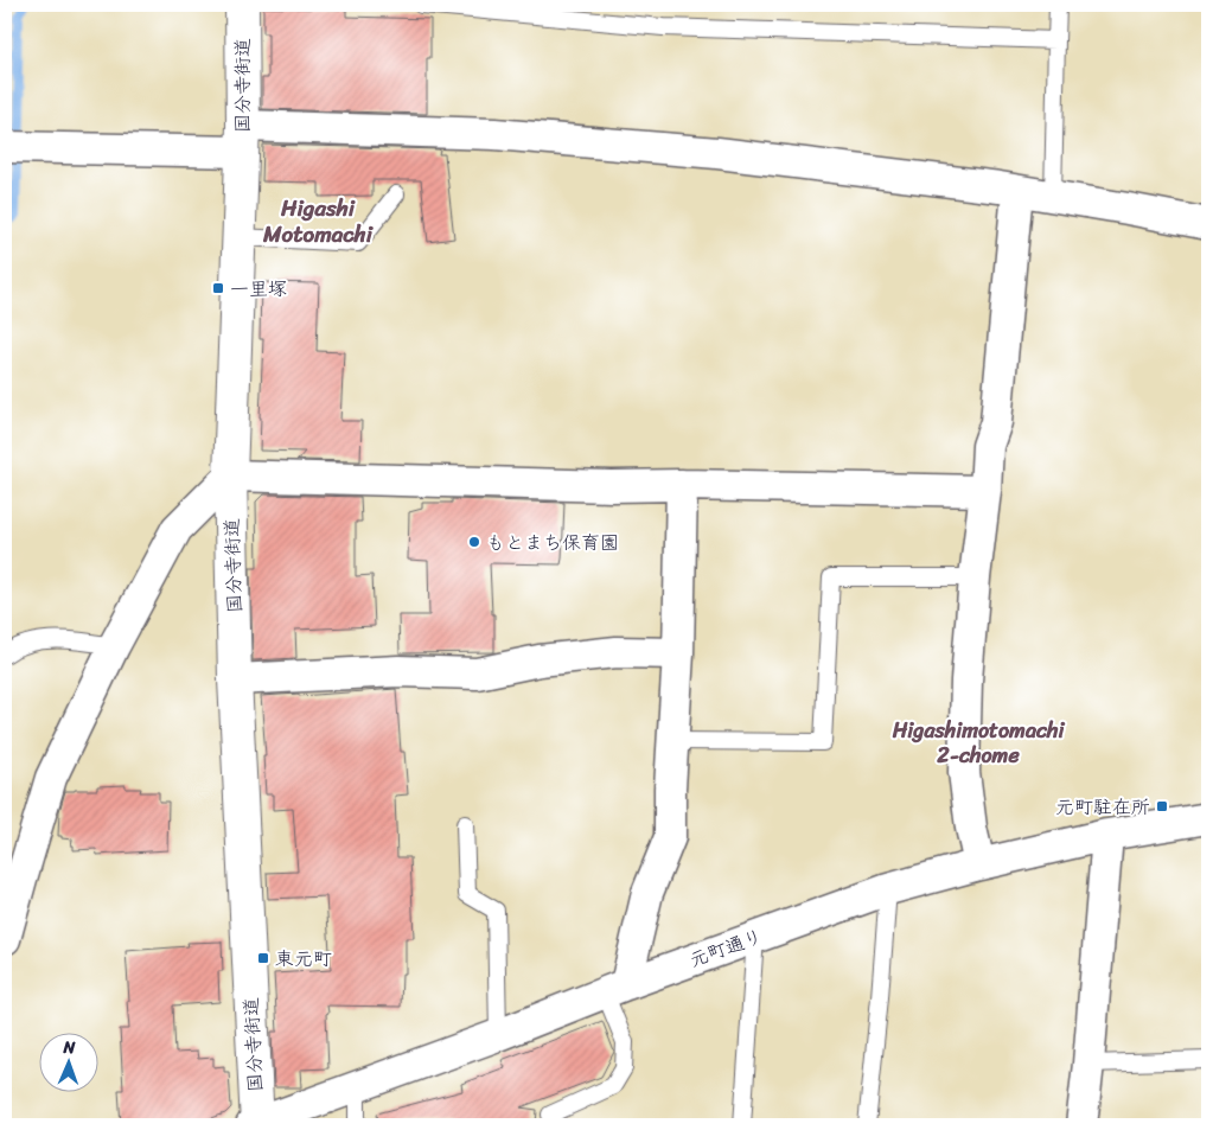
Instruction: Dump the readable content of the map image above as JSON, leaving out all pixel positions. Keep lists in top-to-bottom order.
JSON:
{
  "streets": {
    "main road": ["国分寺街道"],
    "street": ["元町通り"]
  },
  "crossings": [
    ["国分寺街道", "元町通り"]
  ],
  "districts": ["Higashi Motomachi", "Higashimotomachi 2-chome"],
  "places": {
    "transit": ["一里塚", "元町駐在所", "東元町"],
    "other": ["もとまち保育園"]
  },
  "north": "top"
}
